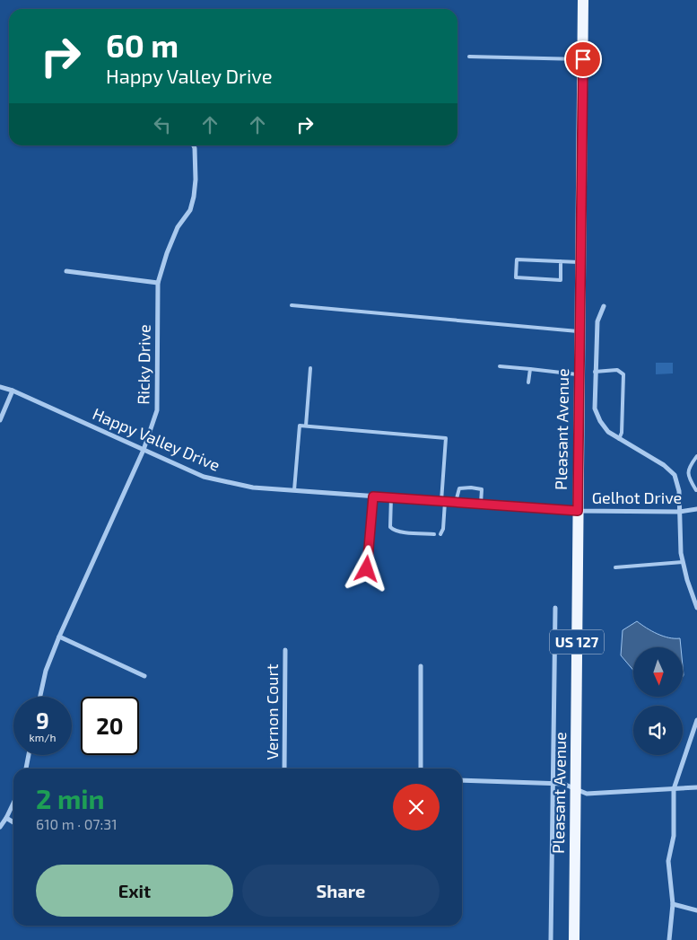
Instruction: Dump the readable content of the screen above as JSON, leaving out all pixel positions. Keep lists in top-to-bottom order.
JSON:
{
  "streets": {
    "main road": ["Pleasant Avenue", "US 127"],
    "street": [
      "Ricky Drive",
      "Happy Valley Drive",
      "Gelhot Drive",
      "Vernon Court"
    ]
  },
  "crossings": [
    ["Ricky Drive", "Happy Valley Drive"],
    ["Pleasant Avenue", "Happy Valley Drive"],
    ["Pleasant Avenue", "Gelhot Drive"],
    ["Happy Valley Drive", "Gelhot Drive"]
  ],
  "north": "bottom",
  "page": {
    "turn": ["60 m", "Happy Valley Drive"],
    "speed": "9 km/h",
    "limit": "20",
    "heading": ["2 min", "610 m · 07:31"],
    "buttons": ["Exit", "Share"]
  }
}
